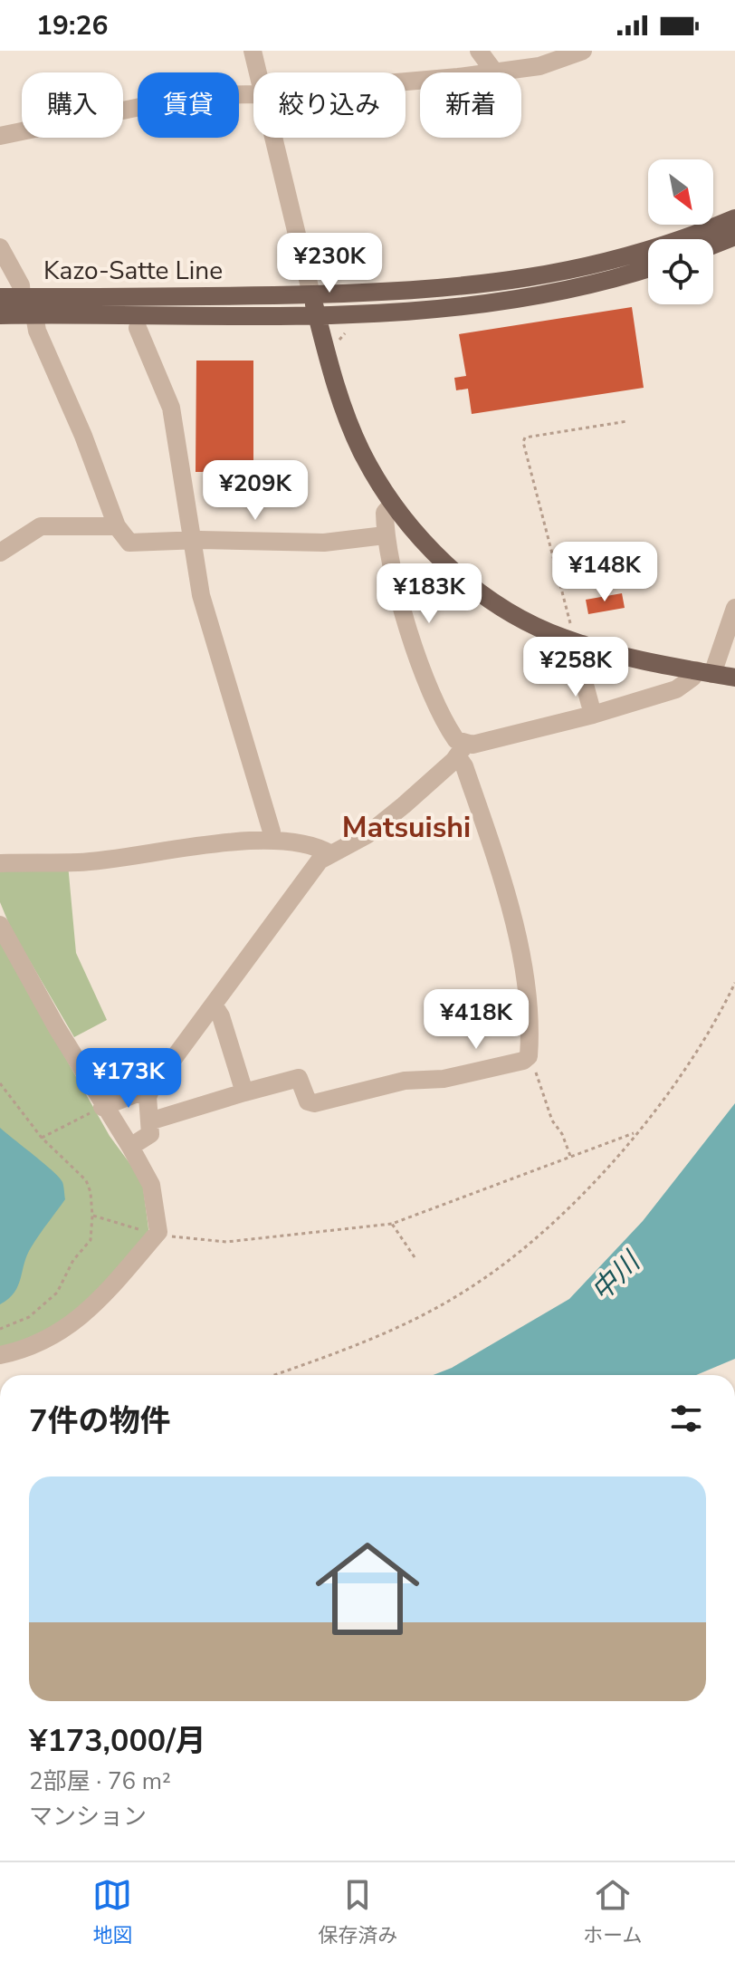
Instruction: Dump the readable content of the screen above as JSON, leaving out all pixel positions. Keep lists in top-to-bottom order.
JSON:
{
  "streets": {
    "main road": ["Kazo-Satte Line"]
  },
  "districts": ["Matsuishi"],
  "water": ["中川"],
  "north": "bottom right",
  "page": {
    "status": "19:26",
    "chip": [
      "購入",
      "賃貸",
      "絞り込み",
      "新着"
    ],
    "price": [
      "¥230K",
      "¥209K",
      "¥148K",
      "¥183K",
      "¥258K",
      "¥418K",
      "¥173K"
    ],
    "heading": "7件の物件",
    "list": [
      {
        "name": "¥173,000/月",
        "note": "2部屋 · 76 m² · マンション"
      }
    ],
    "tabs": ["地図", "保存済み", "ホーム"]
  }
}
